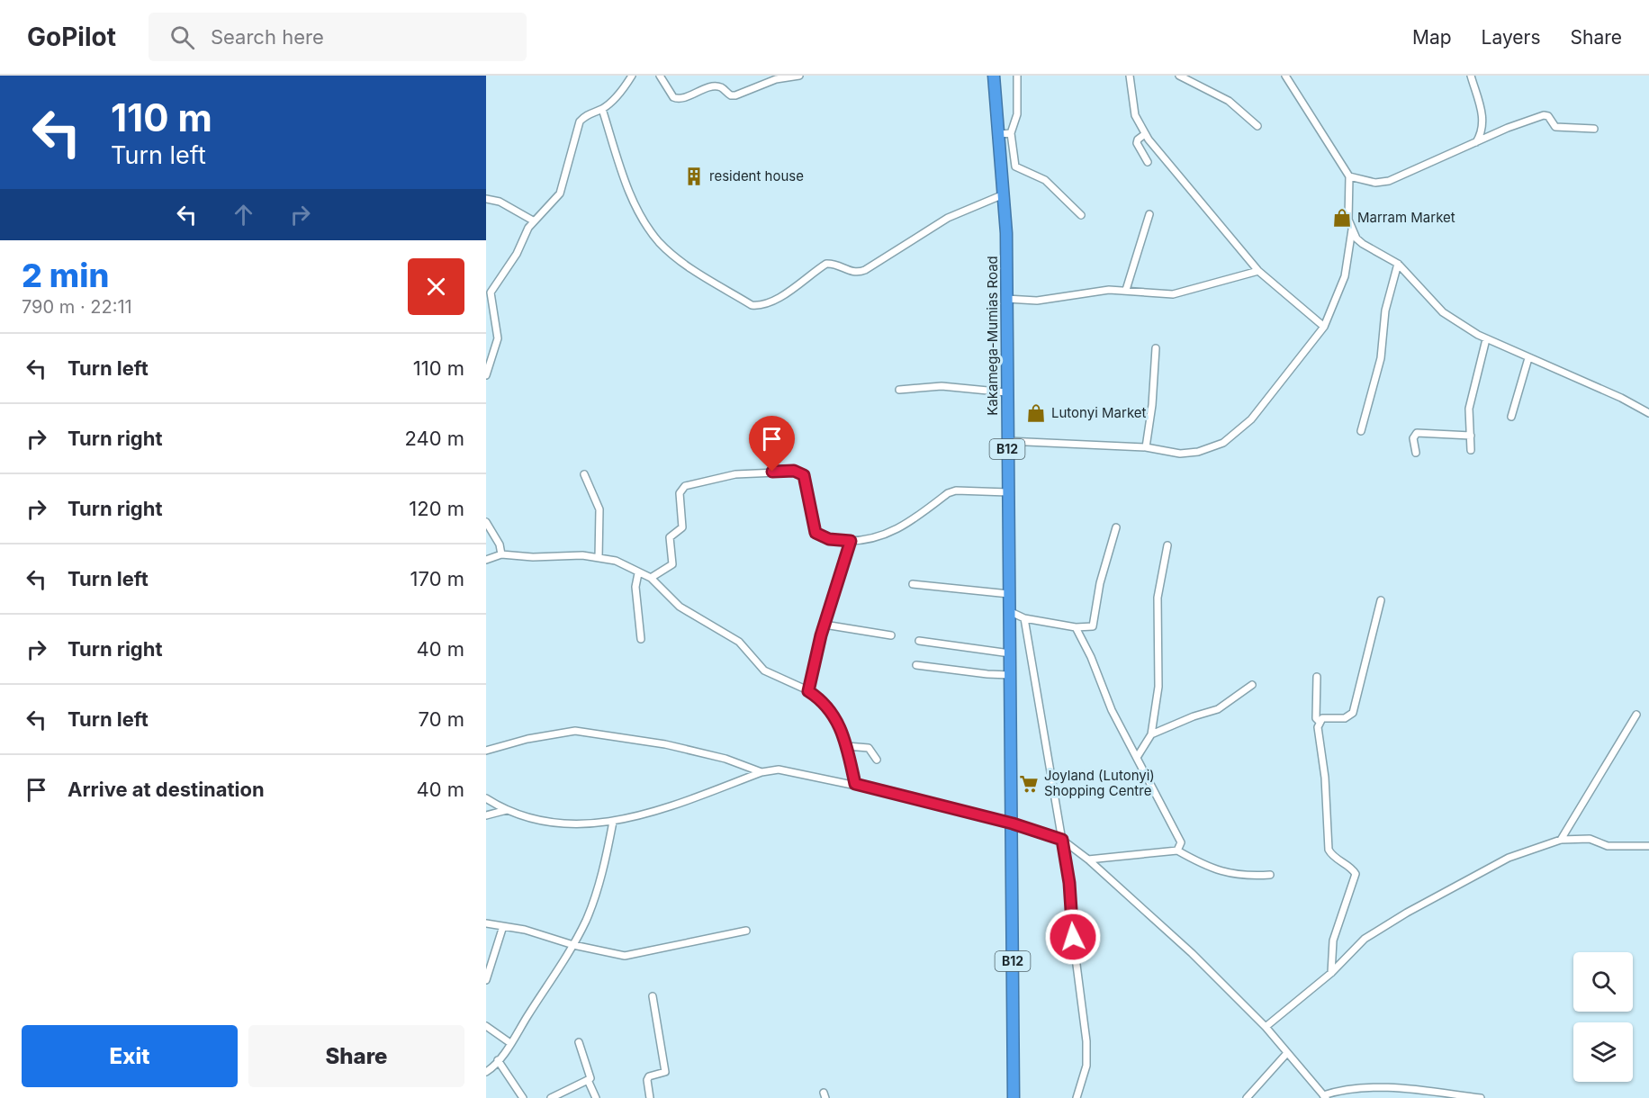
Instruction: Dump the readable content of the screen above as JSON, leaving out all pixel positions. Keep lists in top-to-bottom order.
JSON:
{
  "streets": {
    "highway": ["Kakamega-Mumias Road", "B12"]
  },
  "crossings": [
    ["Kakamega-Mumias Road", "B12"]
  ],
  "places": {
    "building": ["resident house"],
    "shop": ["Marram Market", "Lutonyi Market"],
    "supermarket": ["Joyland (Lutonyi) Shopping Centre"]
  },
  "page": {
    "header": "GoPilot",
    "search": "Search here",
    "nav": ["Map", "Layers", "Share"],
    "turn": ["110 m", "Turn left"],
    "heading": ["2 min", "790 m · 22:11"],
    "list": [
      {
        "name": "Turn left",
        "value": "110 m"
      },
      {
        "name": "Turn right",
        "value": "240 m"
      },
      {
        "name": "Turn right",
        "value": "120 m"
      },
      {
        "name": "Turn left",
        "value": "170 m"
      },
      {
        "name": "Turn right",
        "value": "40 m"
      },
      {
        "name": "Turn left",
        "value": "70 m"
      },
      {
        "name": "Arrive at destination",
        "value": "40 m"
      }
    ],
    "buttons": ["Exit", "Share"]
  }
}
